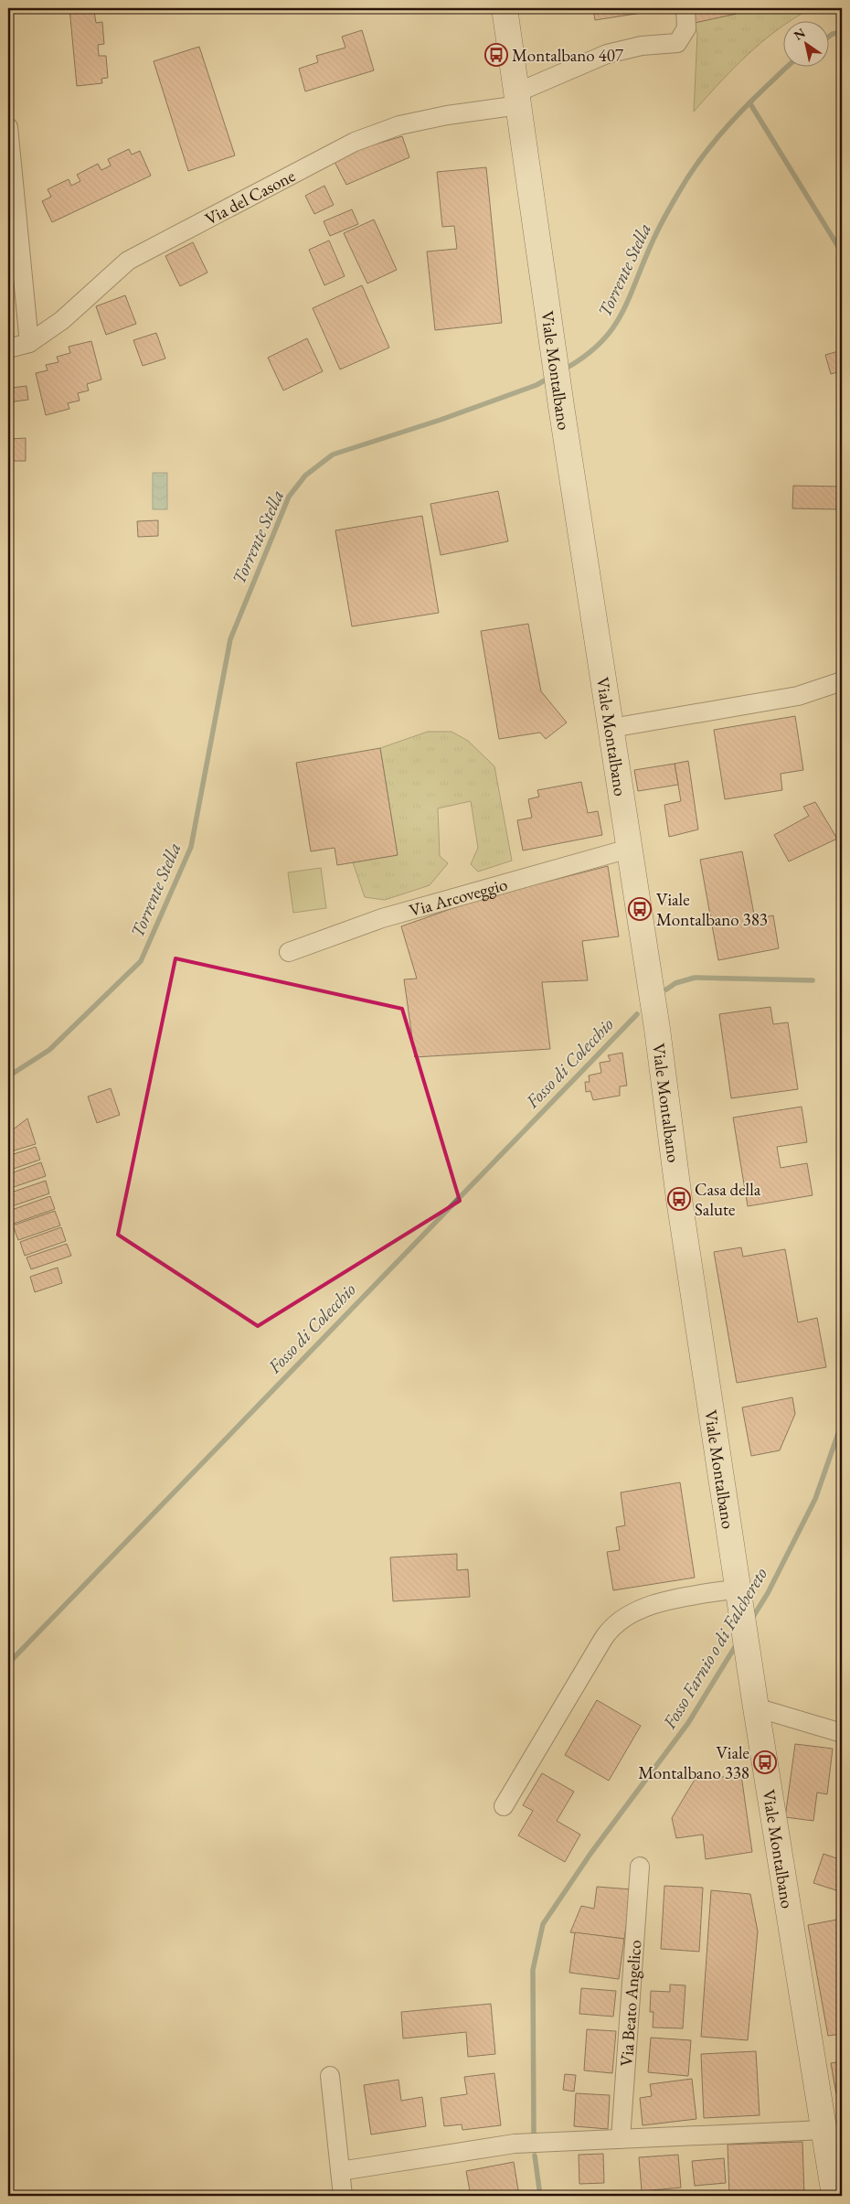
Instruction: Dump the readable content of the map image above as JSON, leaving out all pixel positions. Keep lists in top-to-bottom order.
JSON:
{
  "streets": {
    "main road": ["Viale Montalbano"],
    "street": ["Via del Casone", "Via Arcoveggio", "Via Beato Angelico"]
  },
  "crossings": [
    ["Via del Casone", "Viale Montalbano"],
    ["Viale Montalbano", "Via Arcoveggio"]
  ],
  "water": ["Torrente Stella", "Fosso di Colecchio", "Fosso Farnio o di Falchereto"],
  "places": {
    "bus stop": [
      "Montalbano 407",
      "Viale Montalbano 383",
      "Casa della Salute",
      "Viale Montalbano 338"
    ]
  },
  "north": "top left"
}
